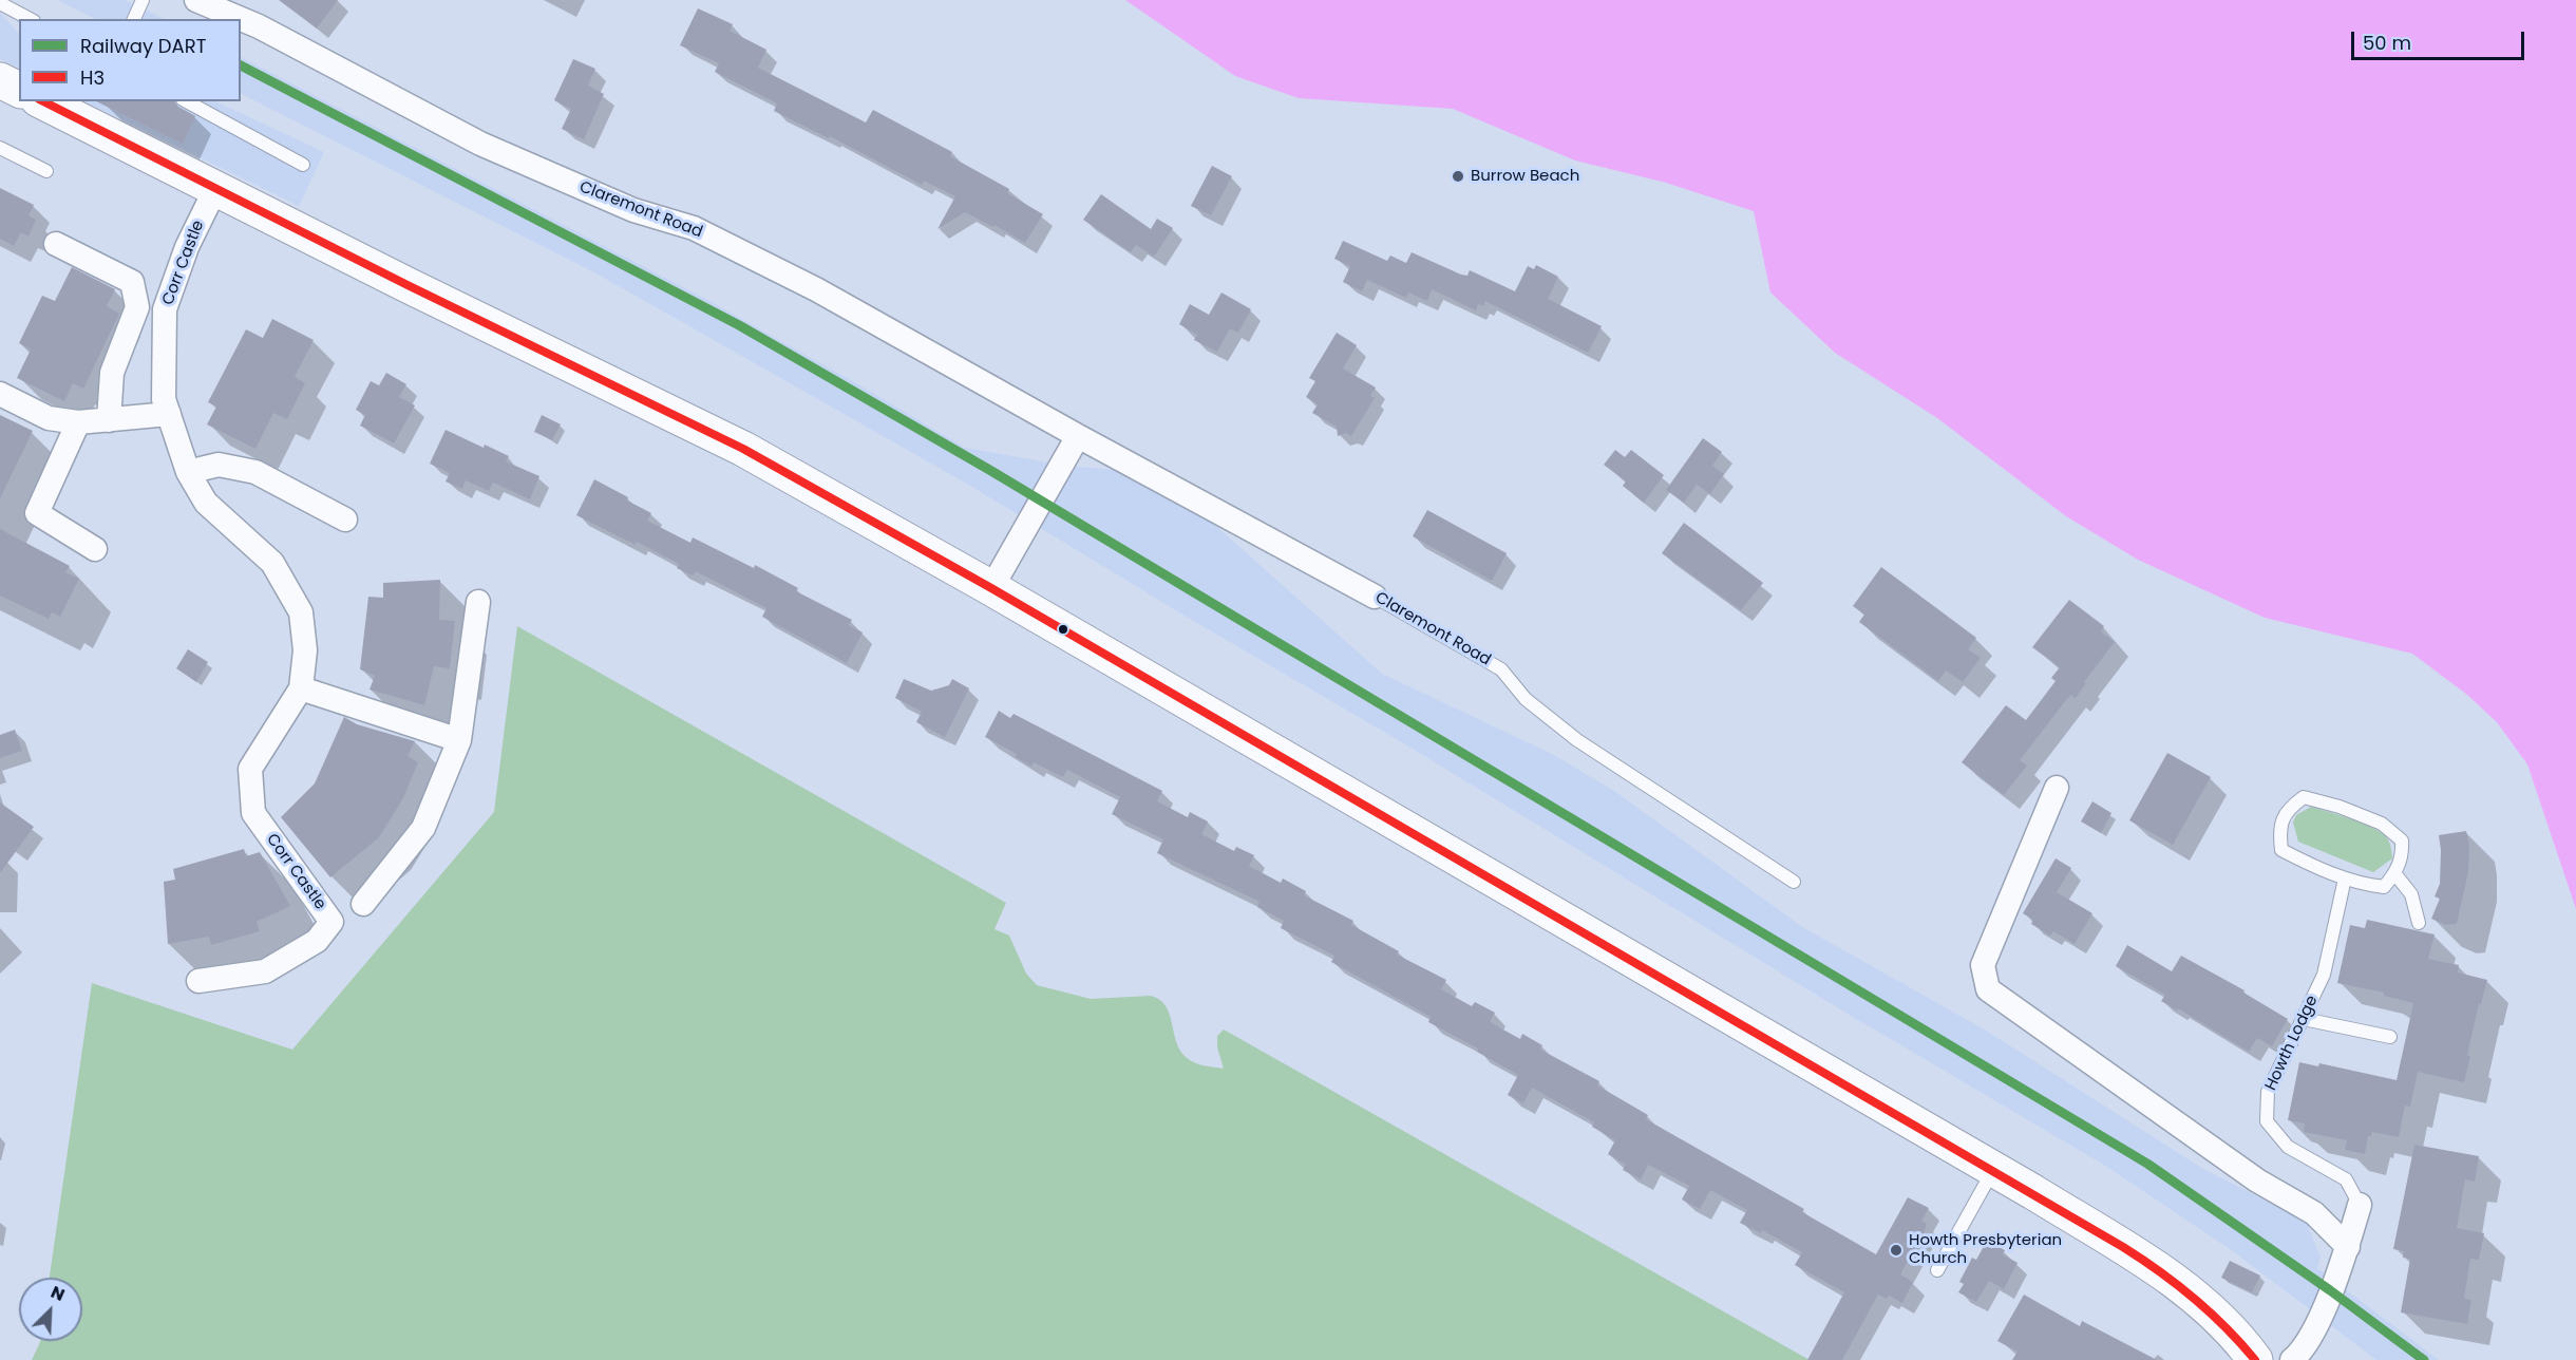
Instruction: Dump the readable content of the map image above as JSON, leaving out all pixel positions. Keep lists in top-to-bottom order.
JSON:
{
  "streets": {
    "street": ["Claremont Road", "Corr Castle"],
    "lane": ["Howth Lodge"]
  },
  "places": ["Burrow Beach", "Howth Presbyterian Church"],
  "lines": ["rail line DART", "transit line H3"],
  "legend": ["Railway DART", "H3"],
  "scale_bar": "50 m",
  "north": "top right"
}
